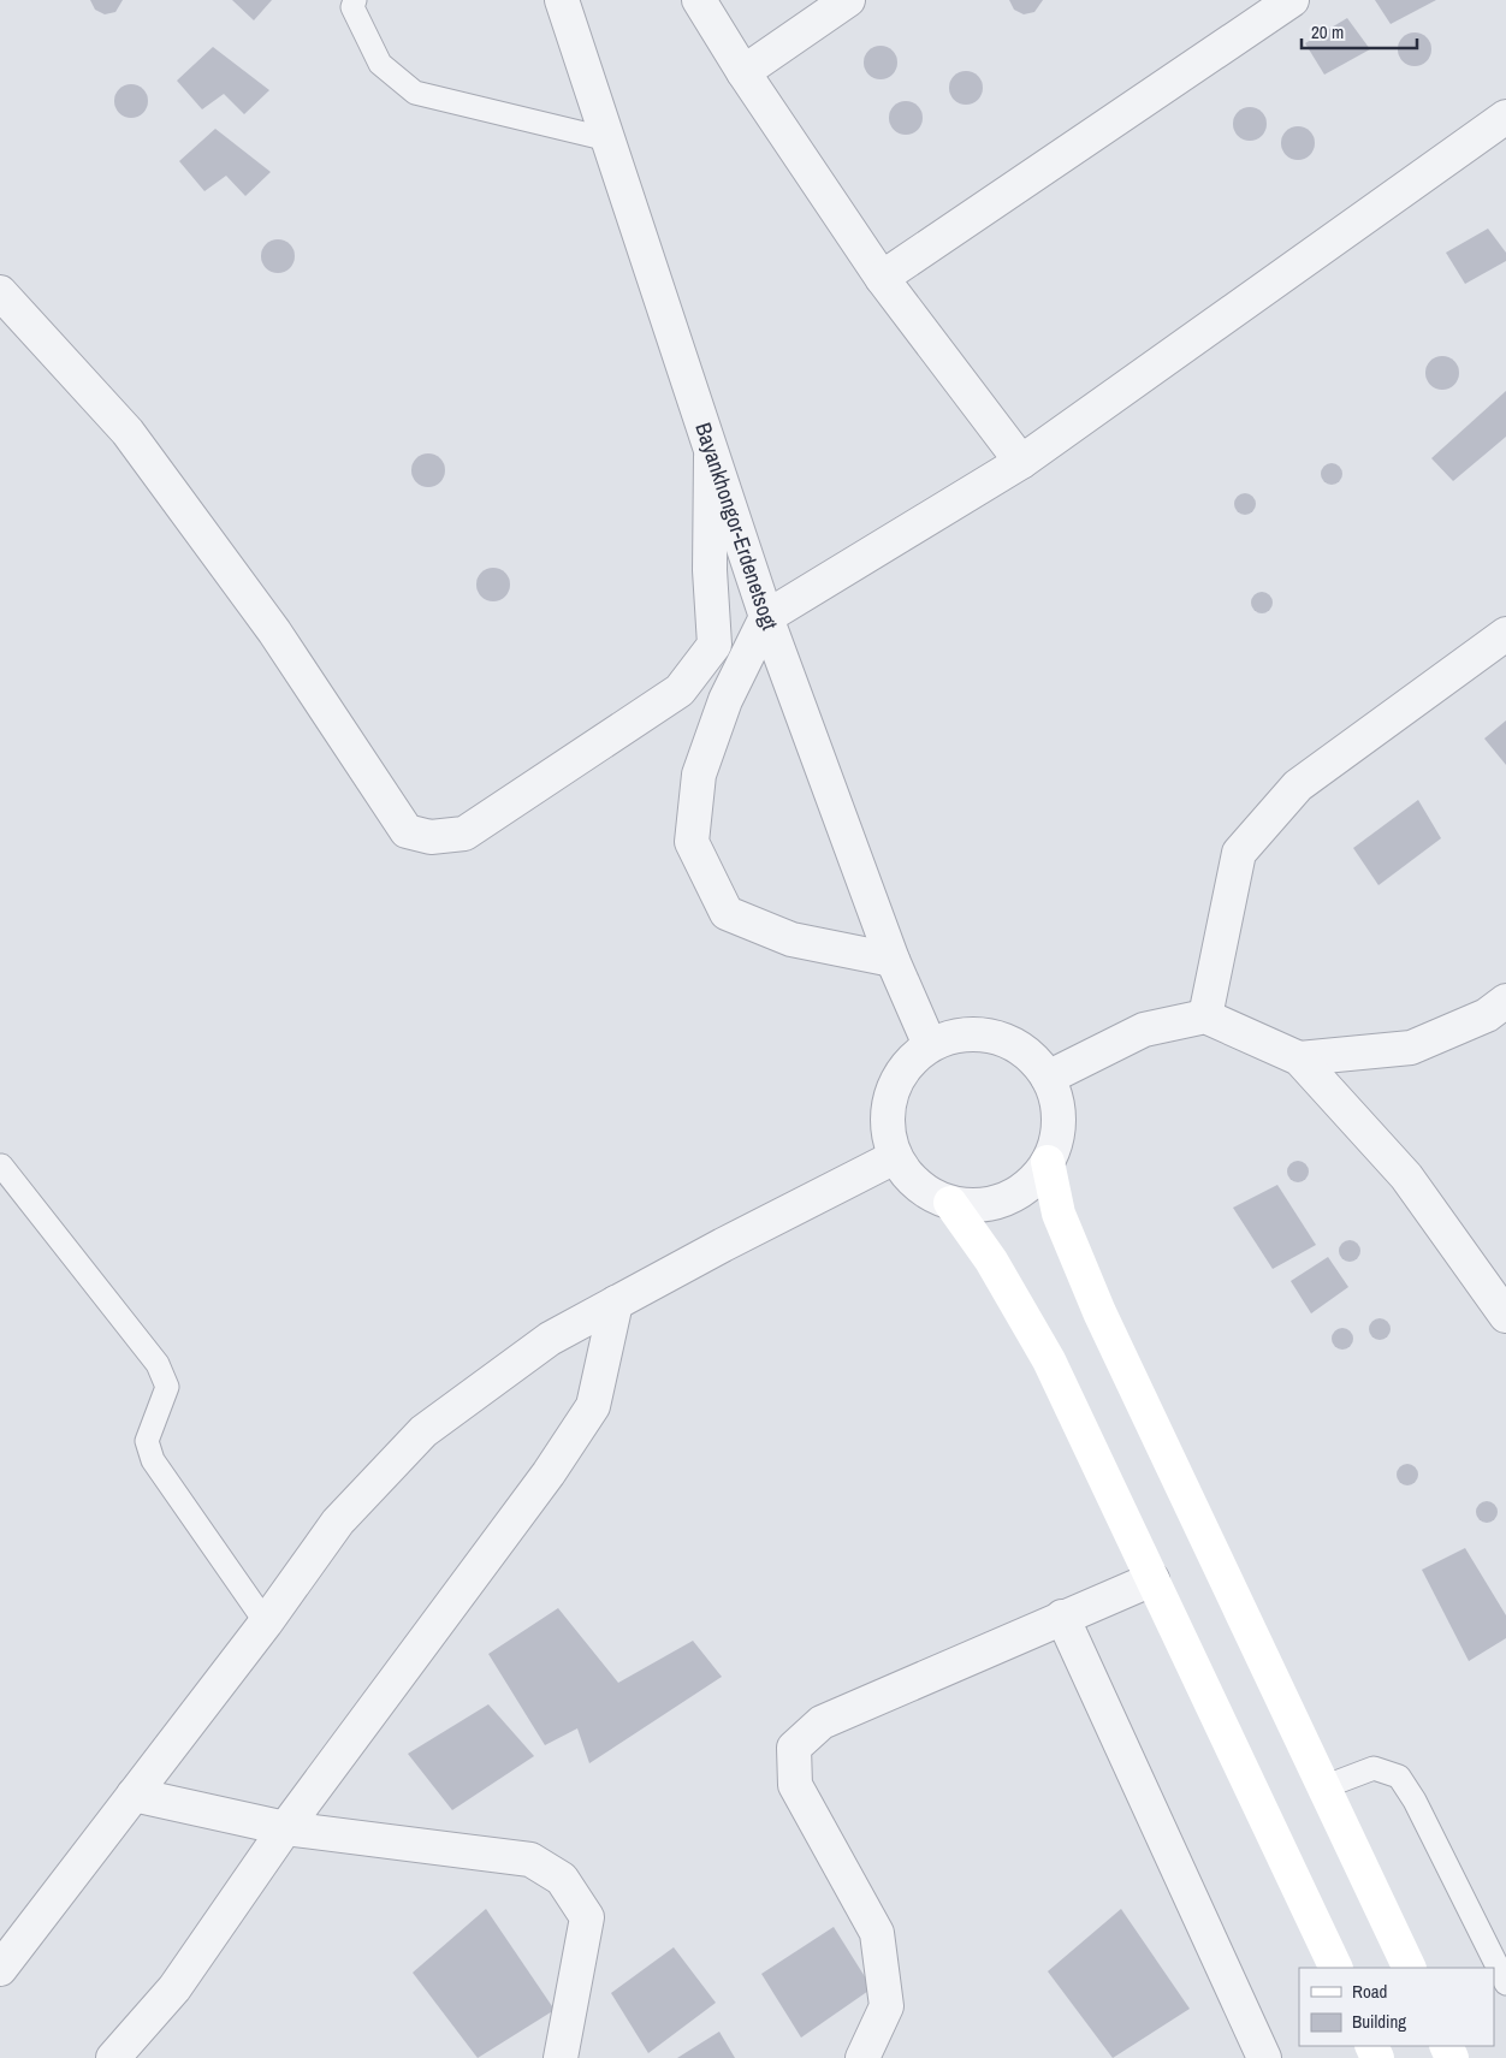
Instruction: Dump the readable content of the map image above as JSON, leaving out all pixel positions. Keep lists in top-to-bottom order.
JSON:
{
  "streets": {
    "street": ["Bayankhongor-Erdenetsogt"]
  },
  "legend": ["Road", "Building"],
  "scale_bar": "20 m"
}
